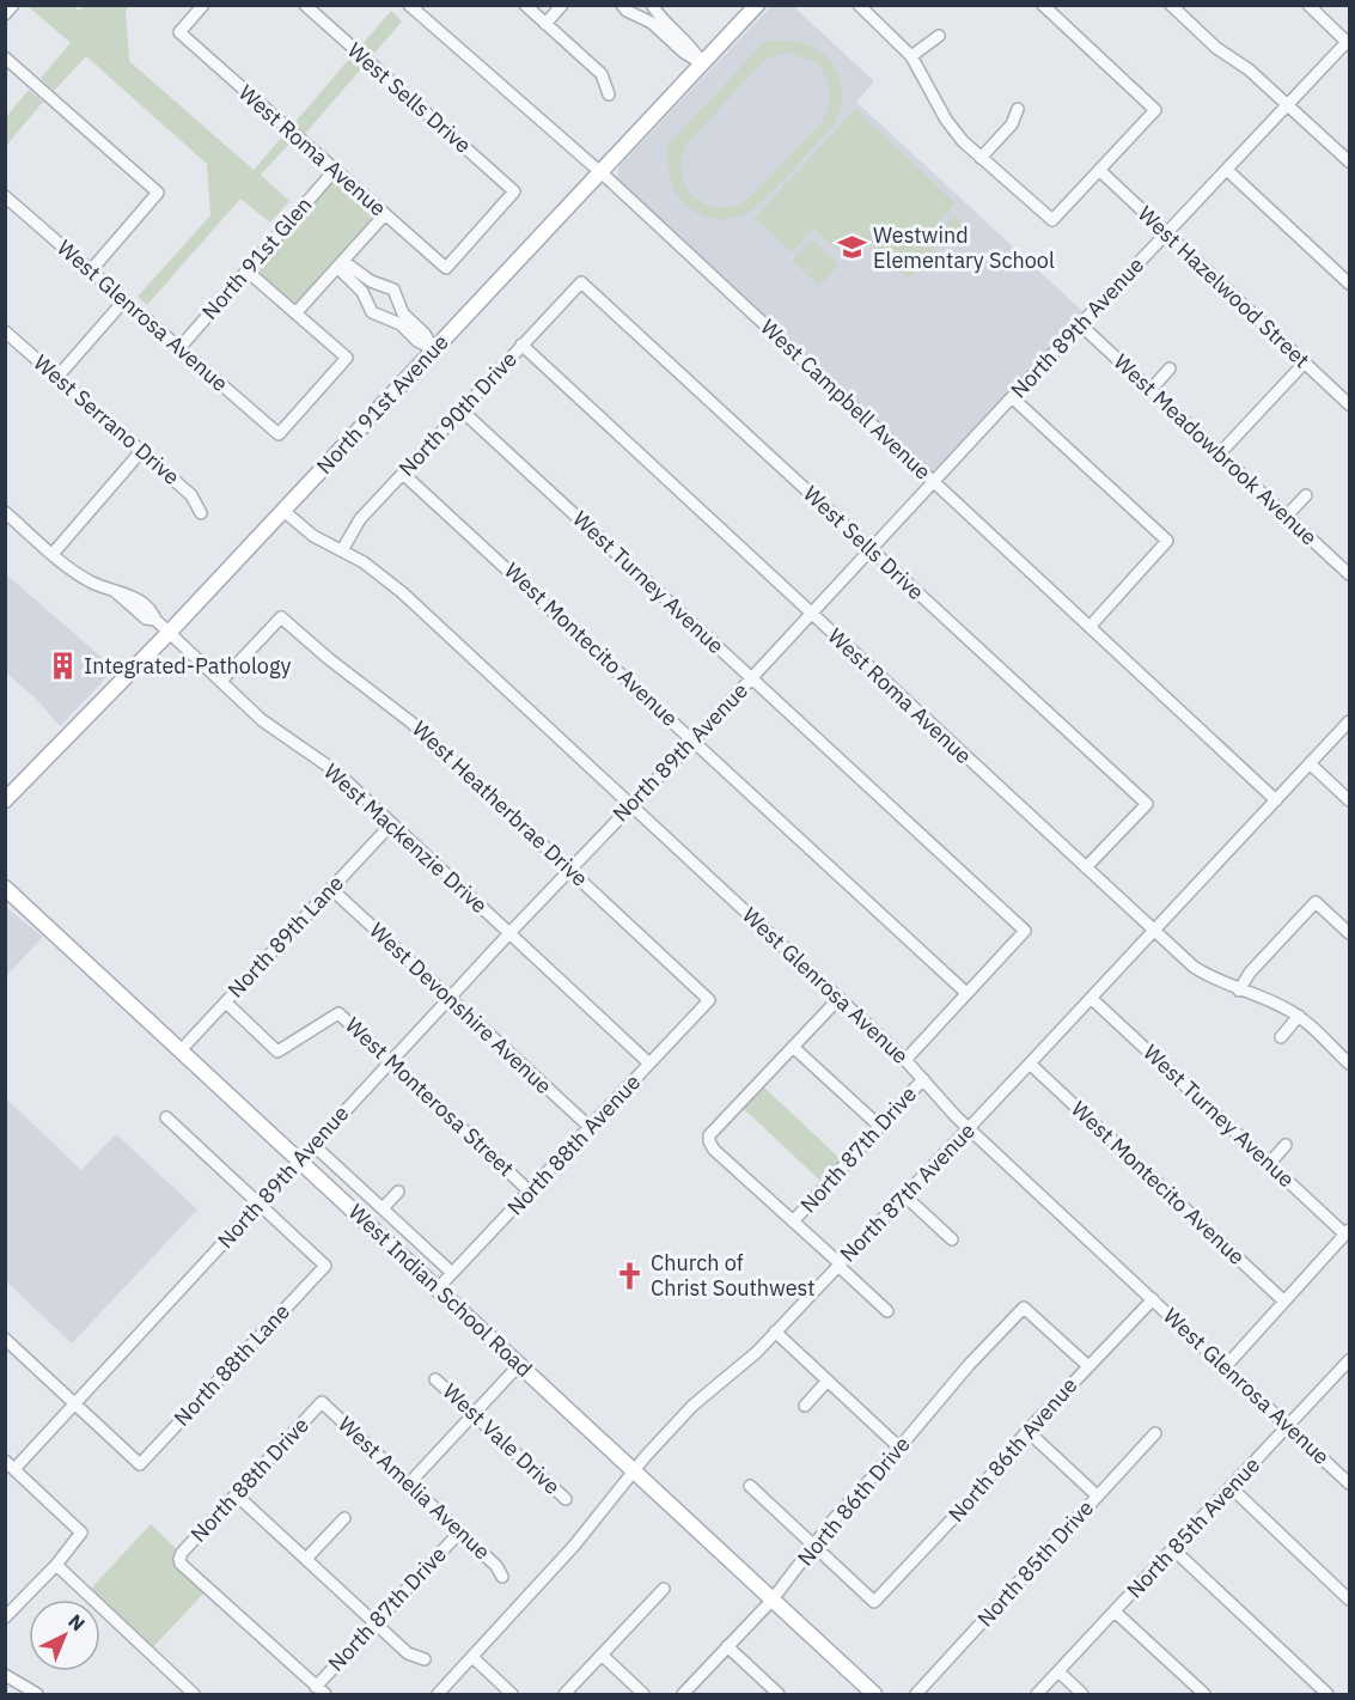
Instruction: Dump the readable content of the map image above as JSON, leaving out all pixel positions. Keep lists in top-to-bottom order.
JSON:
{
  "streets": {
    "main road": ["North 91st Avenue", "West Indian School Road"],
    "street": [
      "West Sells Drive",
      "West Roma Avenue",
      "North 91st Glen",
      "West Hazelwood Street",
      "West Glenrosa Avenue",
      "North 89th Avenue",
      "West Campbell Avenue",
      "North 90th Drive",
      "West Serrano Drive",
      "West Meadowbrook Avenue",
      "West Turney Avenue",
      "West Montecito Avenue",
      "West Heatherbrae Drive",
      "West Mackenzie Drive",
      "North 89th Lane",
      "West Devonshire Avenue",
      "West Monterosa Street",
      "North 88th Avenue",
      "North 87th Drive",
      "North 87th Avenue",
      "North 88th Lane",
      "West Vale Drive",
      "North 86th Avenue",
      "North 88th Drive",
      "West Amelia Avenue",
      "North 86th Drive",
      "North 85th Avenue",
      "North 85th Drive"
    ]
  },
  "crossings": [
    ["West Sells Drive", "West Roma Avenue"],
    ["West Sells Drive", "North 89th Avenue"],
    ["West Sells Drive", "North 90th Drive"],
    ["West Roma Avenue", "North 91st Glen"],
    ["West Roma Avenue", "North 89th Avenue"],
    ["West Roma Avenue", "North 90th Drive"],
    ["West Roma Avenue", "North 87th Avenue"],
    ["North 91st Glen", "West Glenrosa Avenue"],
    ["West Hazelwood Street", "North 89th Avenue"],
    ["West Glenrosa Avenue", "North 89th Avenue"],
    ["West Glenrosa Avenue", "North 91st Avenue"],
    ["West Glenrosa Avenue", "North 90th Drive"],
    ["West Glenrosa Avenue", "North 87th Drive"],
    ["West Glenrosa Avenue", "North 87th Avenue"],
    ["West Glenrosa Avenue", "North 86th Avenue"],
    ["West Glenrosa Avenue", "North 85th Avenue"],
    ["North 89th Avenue", "West Campbell Avenue"],
    ["North 89th Avenue", "West Meadowbrook Avenue"],
    ["North 89th Avenue", "West Turney Avenue"],
    ["North 89th Avenue", "West Montecito Avenue"],
    ["North 89th Avenue", "West Heatherbrae Drive"],
    ["North 89th Avenue", "West Mackenzie Drive"],
    ["North 89th Avenue", "West Devonshire Avenue"],
    ["North 89th Avenue", "West Monterosa Street"],
    ["North 89th Avenue", "West Indian School Road"],
    ["North 89th Avenue", "North 88th Lane"],
    ["West Campbell Avenue", "North 91st Avenue"],
    ["West Campbell Avenue", "North 87th Avenue"],
    ["North 91st Avenue", "West Mackenzie Drive"],
    ["North 90th Drive", "West Turney Avenue"],
    ["North 90th Drive", "West Montecito Avenue"],
    ["West Turney Avenue", "North 87th Drive"],
    ["West Turney Avenue", "North 87th Avenue"],
    ["West Montecito Avenue", "North 87th Drive"],
    ["West Montecito Avenue", "North 87th Avenue"],
    ["West Heatherbrae Drive", "West Mackenzie Drive"],
    ["West Heatherbrae Drive", "North 88th Avenue"],
    ["West Mackenzie Drive", "North 89th Lane"],
    ["West Mackenzie Drive", "North 88th Avenue"],
    ["North 89th Lane", "West Devonshire Avenue"],
    ["North 89th Lane", "West Monterosa Street"],
    ["North 89th Lane", "West Indian School Road"],
    ["West Devonshire Avenue", "North 88th Avenue"],
    ["West Monterosa Street", "North 88th Avenue"],
    ["North 88th Avenue", "West Indian School Road"],
    ["North 87th Drive", "North 88th Drive"],
    ["North 87th Drive", "West Amelia Avenue"],
    ["North 87th Avenue", "West Indian School Road"],
    ["West Indian School Road", "North 86th Drive"],
    ["North 86th Avenue", "North 86th Drive"],
    ["North 88th Drive", "West Amelia Avenue"]
  ],
  "places": {
    "school or university": ["Westwind Elementary School"],
    "building": ["Integrated-Pathology"],
    "church": ["Church of Christ Southwest"]
  },
  "north": "top right"
}
